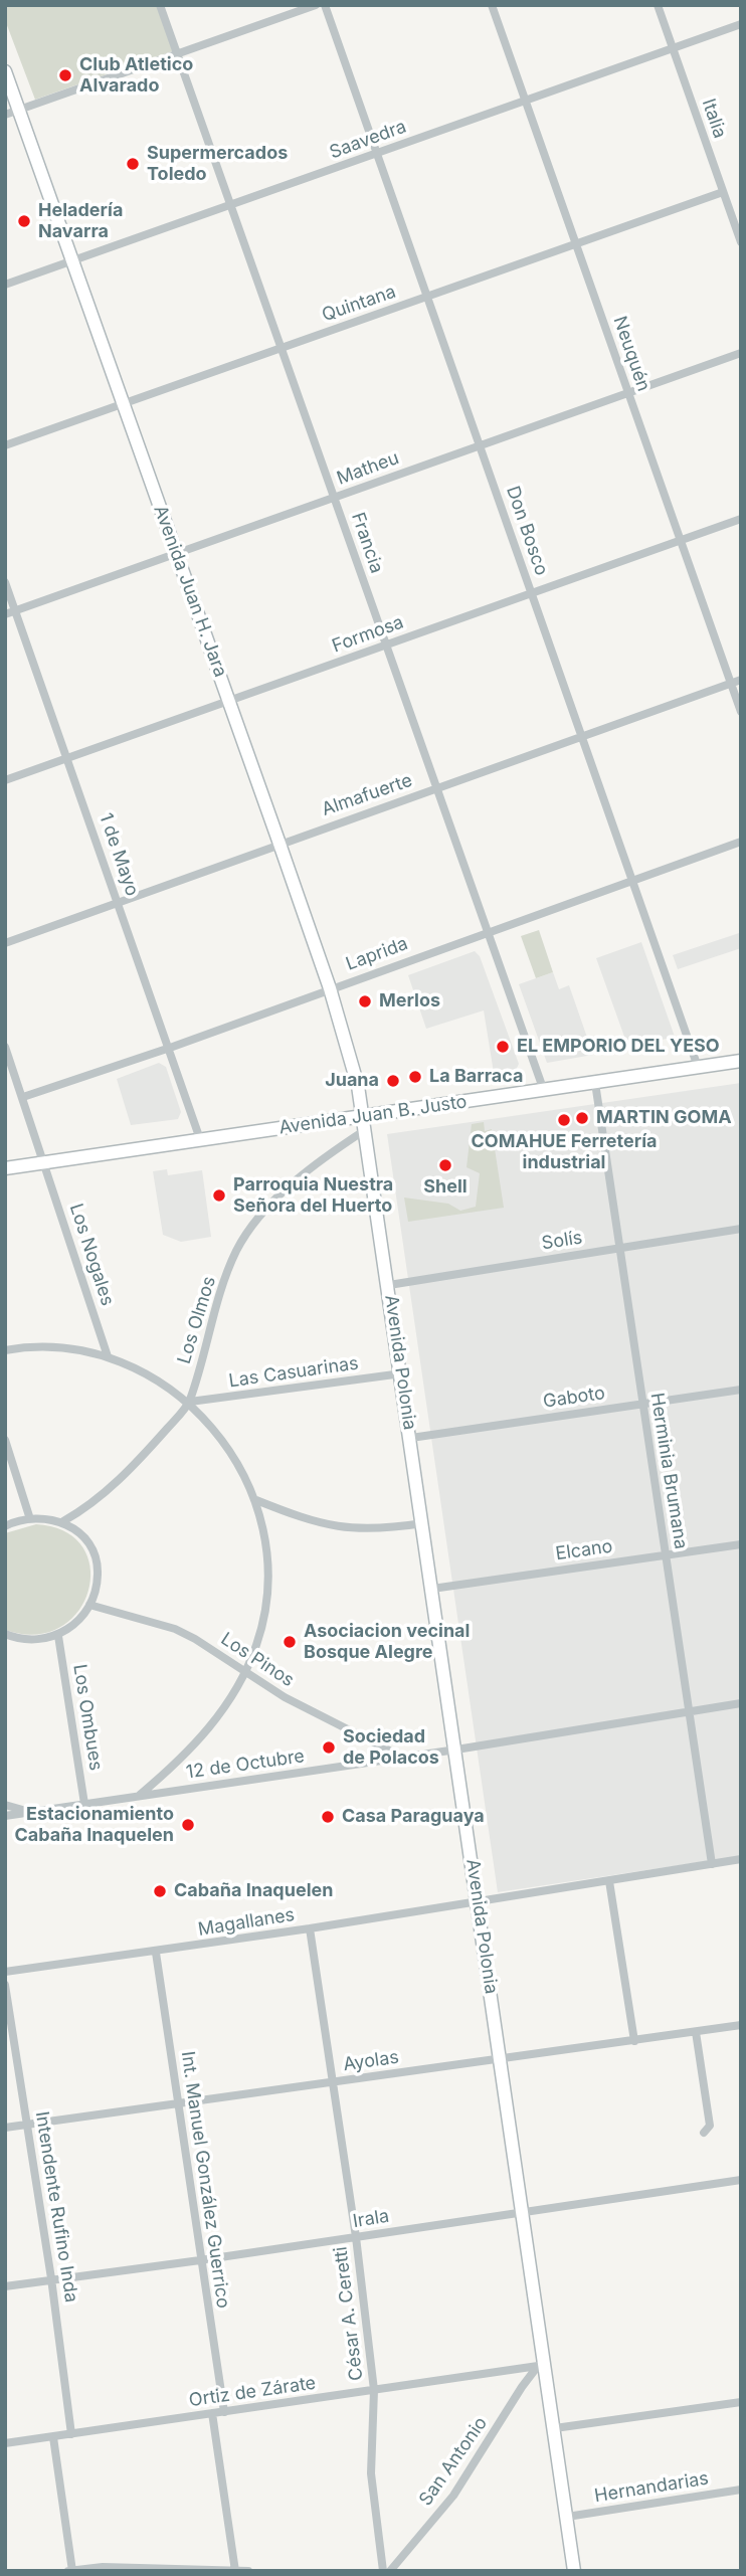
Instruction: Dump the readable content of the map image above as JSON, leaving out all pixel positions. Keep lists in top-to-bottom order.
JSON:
{
  "streets": {
    "main road": ["Avenida Juan H. Jara", "Avenida Juan B. Justo", "Avenida Polonia"],
    "street": [
      "Italia",
      "Saavedra",
      "Quintana",
      "Neuquén",
      "Matheu",
      "Don Bosco",
      "Francia",
      "Formosa",
      "Almafuerte",
      "1 de Mayo",
      "Laprida",
      "Solís",
      "Los Nogales",
      "Los Olmos",
      "Las Casuarinas",
      "Gaboto",
      "Herminia Brumana",
      "Elcano",
      "Los Pinos",
      "Los Ombues",
      "12 de Octubre",
      "Magallanes",
      "Ayolas",
      "Int. Manuel González Guerrico",
      "Intendente Rufino Inda",
      "Irala",
      "César A. Ceretti",
      "Ortiz de Zárate",
      "San Antonio",
      "Hernandarias"
    ]
  },
  "crossings": [
    ["Italia", "Saavedra"],
    ["Italia", "Quintana"],
    ["Saavedra", "Neuquén"],
    ["Saavedra", "Don Bosco"],
    ["Saavedra", "Francia"],
    ["Saavedra", "Avenida Juan H. Jara"],
    ["Quintana", "Neuquén"],
    ["Quintana", "Don Bosco"],
    ["Quintana", "Francia"],
    ["Quintana", "Avenida Juan H. Jara"],
    ["Neuquén", "Matheu"],
    ["Neuquén", "Formosa"],
    ["Neuquén", "Almafuerte"],
    ["Matheu", "Don Bosco"],
    ["Matheu", "Francia"],
    ["Matheu", "Avenida Juan H. Jara"],
    ["Matheu", "1 de Mayo"],
    ["Don Bosco", "Formosa"],
    ["Don Bosco", "Almafuerte"],
    ["Don Bosco", "Laprida"],
    ["Don Bosco", "Avenida Juan B. Justo"],
    ["Francia", "Formosa"],
    ["Francia", "Almafuerte"],
    ["Francia", "Laprida"],
    ["Francia", "Avenida Juan B. Justo"],
    ["Avenida Juan H. Jara", "Formosa"],
    ["Avenida Juan H. Jara", "Almafuerte"],
    ["Avenida Juan H. Jara", "Laprida"],
    ["Avenida Juan H. Jara", "Avenida Juan B. Justo"],
    ["Avenida Juan H. Jara", "Avenida Polonia"],
    ["Formosa", "1 de Mayo"],
    ["Almafuerte", "1 de Mayo"],
    ["1 de Mayo", "Laprida"],
    ["1 de Mayo", "Avenida Juan B. Justo"],
    ["Laprida", "Los Nogales"],
    ["Avenida Juan B. Justo", "Los Nogales"],
    ["Avenida Juan B. Justo", "Avenida Polonia"],
    ["Avenida Juan B. Justo", "Herminia Brumana"],
    ["Solís", "Avenida Polonia"],
    ["Solís", "Herminia Brumana"],
    ["Los Olmos", "Avenida Polonia"],
    ["Los Olmos", "Las Casuarinas"],
    ["Avenida Polonia", "Las Casuarinas"],
    ["Avenida Polonia", "Gaboto"],
    ["Avenida Polonia", "Elcano"],
    ["Avenida Polonia", "12 de Octubre"],
    ["Avenida Polonia", "Magallanes"],
    ["Avenida Polonia", "Ayolas"],
    ["Avenida Polonia", "Irala"],
    ["Avenida Polonia", "Ortiz de Zárate"],
    ["Avenida Polonia", "San Antonio"],
    ["Avenida Polonia", "Hernandarias"],
    ["Gaboto", "Herminia Brumana"],
    ["Herminia Brumana", "Elcano"],
    ["Herminia Brumana", "12 de Octubre"],
    ["Herminia Brumana", "Magallanes"],
    ["Los Pinos", "12 de Octubre"],
    ["Los Ombues", "12 de Octubre"],
    ["Magallanes", "Int. Manuel González Guerrico"],
    ["Magallanes", "César A. Ceretti"],
    ["Ayolas", "Int. Manuel González Guerrico"],
    ["Ayolas", "Intendente Rufino Inda"],
    ["Ayolas", "César A. Ceretti"],
    ["Int. Manuel González Guerrico", "Irala"],
    ["Int. Manuel González Guerrico", "Ortiz de Zárate"],
    ["Intendente Rufino Inda", "Irala"],
    ["Intendente Rufino Inda", "Ortiz de Zárate"],
    ["Irala", "César A. Ceretti"],
    ["César A. Ceretti", "Ortiz de Zárate"],
    ["Ortiz de Zárate", "San Antonio"]
  ],
  "places": [
    "Club Atletico Alvarado",
    "Supermercados Toledo",
    "Heladería Navarra",
    "Merlos",
    "EL EMPORIO DEL YESO",
    "La Barraca",
    "Juana",
    "MARTIN GOMA",
    "COMAHUE Ferretería industrial",
    "Shell",
    "Parroquia Nuestra Señora del Huerto",
    "Asociacion vecinal Bosque Alegre",
    "Sociedad de Polacos",
    "Casa Paraguaya",
    "Estacionamiento Cabaña Inaquelen",
    "Cabaña Inaquelen"
  ]
}
